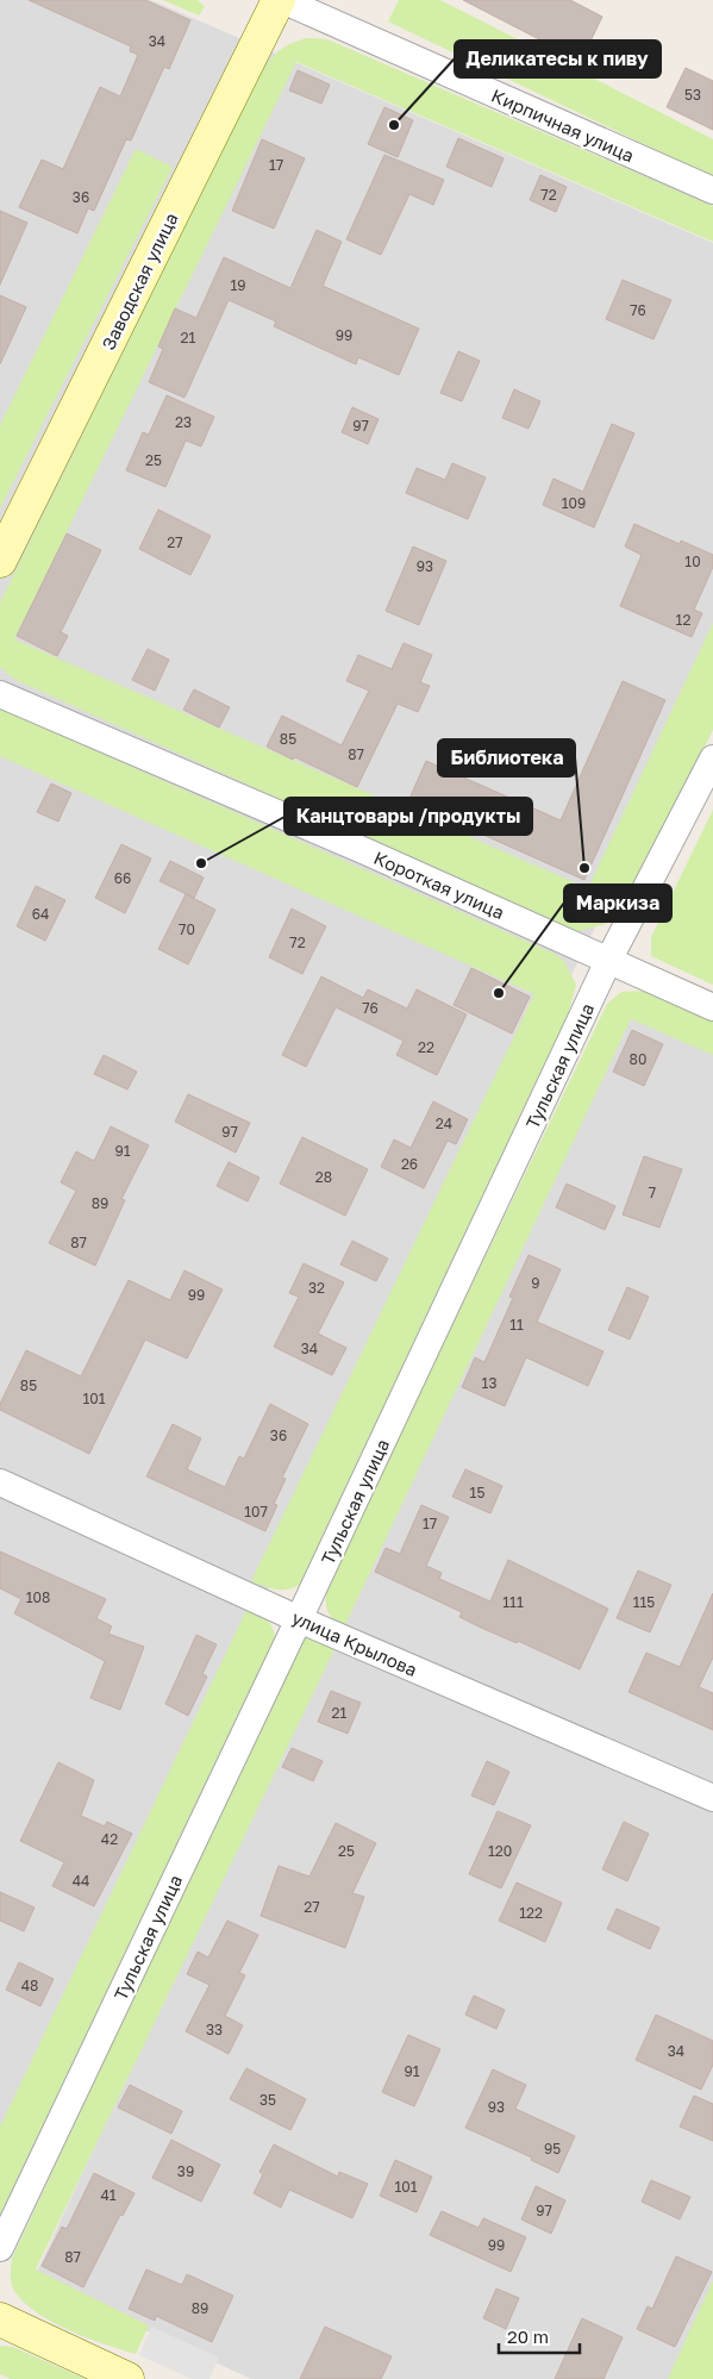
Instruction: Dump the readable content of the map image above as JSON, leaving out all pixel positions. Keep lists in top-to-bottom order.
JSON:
{
  "streets": {
    "main road": ["Заводская улица"],
    "street": [
      "Кирпичная улица",
      "Короткая улица",
      "Тульская улица",
      "улица Крылова"
    ]
  },
  "crossings": [
    ["Кирпичная улица", "Заводская улица"],
    ["Короткая улица", "Тульская улица"],
    ["Тульская улица", "улица Крылова"]
  ],
  "places": [
    "Деликатесы к пиву",
    "Канцтовары /продукты",
    "Библиотека",
    "Маркиза"
  ],
  "house_numbers": [
    "34",
    "53",
    "17",
    "72",
    "36",
    "19",
    "76",
    "99",
    "21",
    "23",
    "97",
    "25",
    "109",
    "27",
    "10",
    "93",
    "12",
    "85",
    "87",
    "66",
    "64",
    "70",
    "72",
    "76",
    "22",
    "80",
    "24",
    "97",
    "91",
    "26",
    "28",
    "7",
    "89",
    "87",
    "9",
    "32",
    "99",
    "11",
    "34",
    "13",
    "85",
    "101",
    "36",
    "15",
    "107",
    "17",
    "108",
    "111",
    "115",
    "21",
    "42",
    "25",
    "120",
    "44",
    "27",
    "122",
    "48",
    "33",
    "34",
    "91",
    "35",
    "93",
    "95",
    "39",
    "101",
    "41",
    "97",
    "99",
    "87",
    "89"
  ],
  "scale_bar": "20 m"
}
